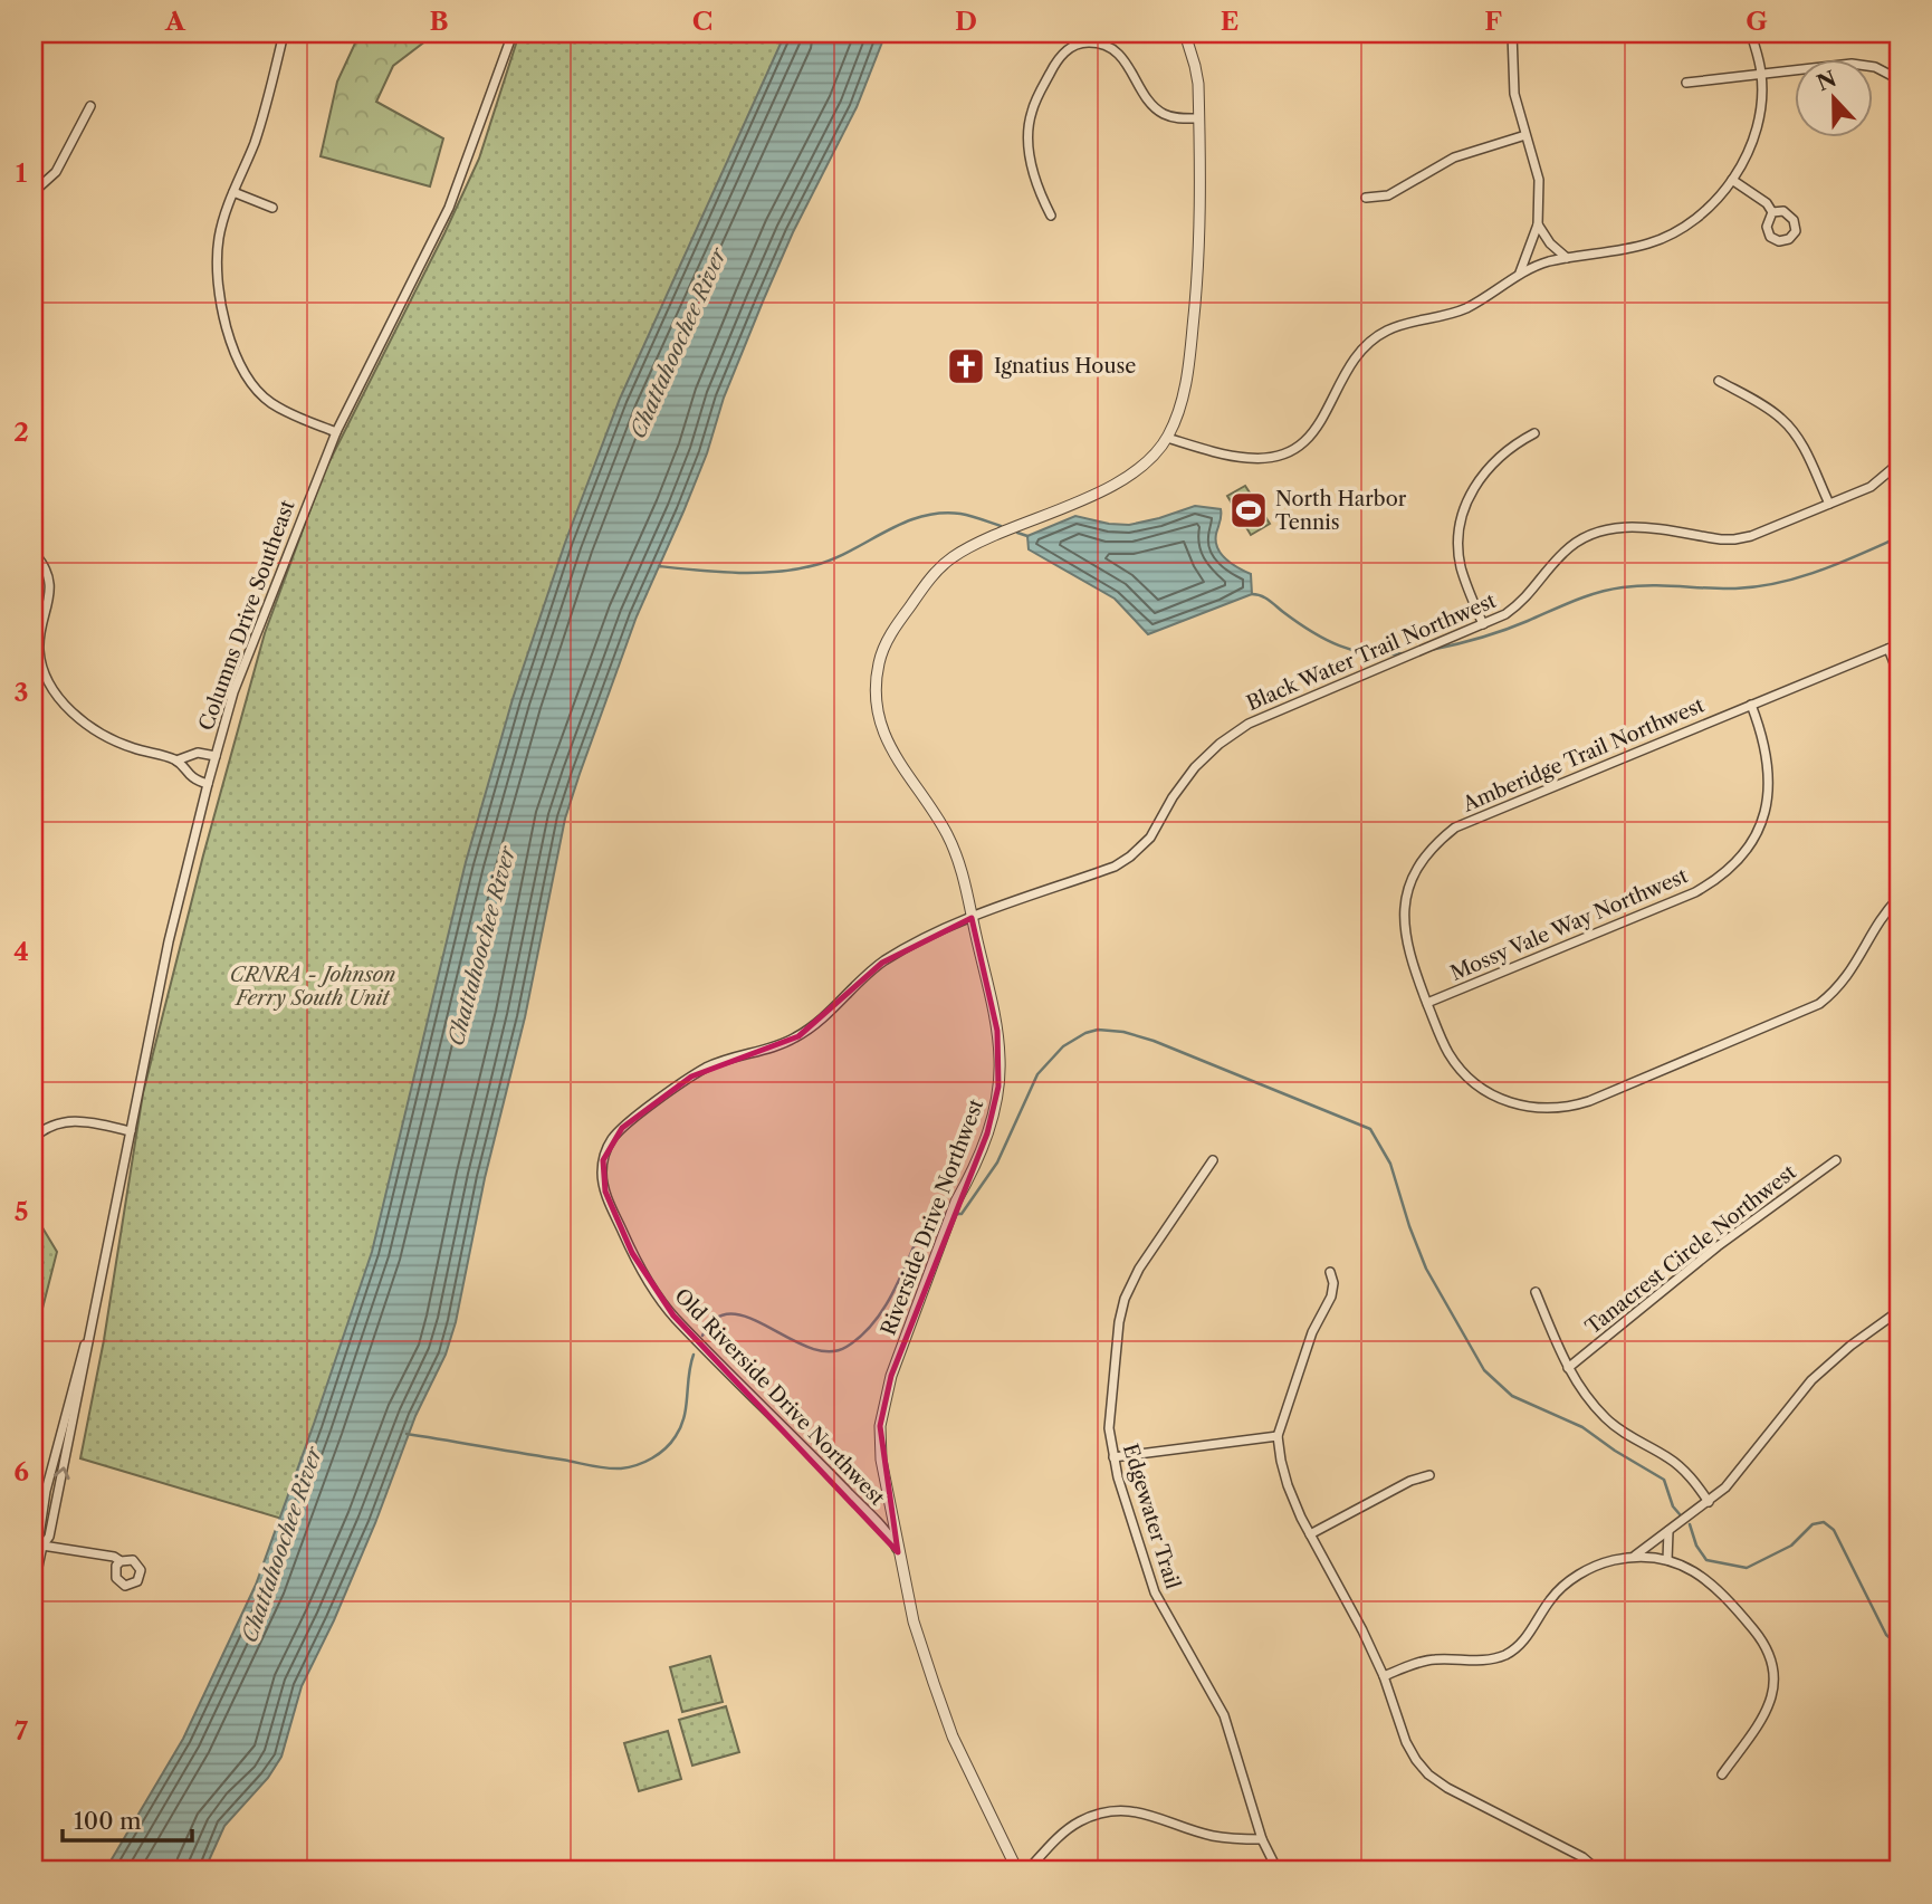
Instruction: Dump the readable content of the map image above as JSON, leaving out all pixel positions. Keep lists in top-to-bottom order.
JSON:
{
  "streets": {
    "street": [
      "Columns Drive Southeast",
      "Black Water Trail Northwest",
      "Amberidge Trail Northwest",
      "Mossy Vale Way Northwest",
      "Riverside Drive Northwest",
      "Tanacrest Circle Northwest",
      "Old Riverside Drive Northwest",
      "Edgewater Trail"
    ]
  },
  "crossings": [
    ["Black Water Trail Northwest", "Riverside Drive Northwest"],
    ["Black Water Trail Northwest", "Old Riverside Drive Northwest"],
    ["Amberidge Trail Northwest", "Mossy Vale Way Northwest"],
    ["Riverside Drive Northwest", "Old Riverside Drive Northwest"]
  ],
  "water": ["Chattahoochee River"],
  "parks": ["CRNRA - Johnson Ferry South Unit"],
  "places": {
    "church": ["Ignatius House"],
    "sports": ["North Harbor Tennis"]
  },
  "scale_bar": "100 m",
  "north": "top",
  "grid": {
    "columns": [
      "A",
      "B",
      "C",
      "D",
      "E",
      "F",
      "G"
    ],
    "rows": [
      "1",
      "2",
      "3",
      "4",
      "5",
      "6",
      "7"
    ]
  }
}
